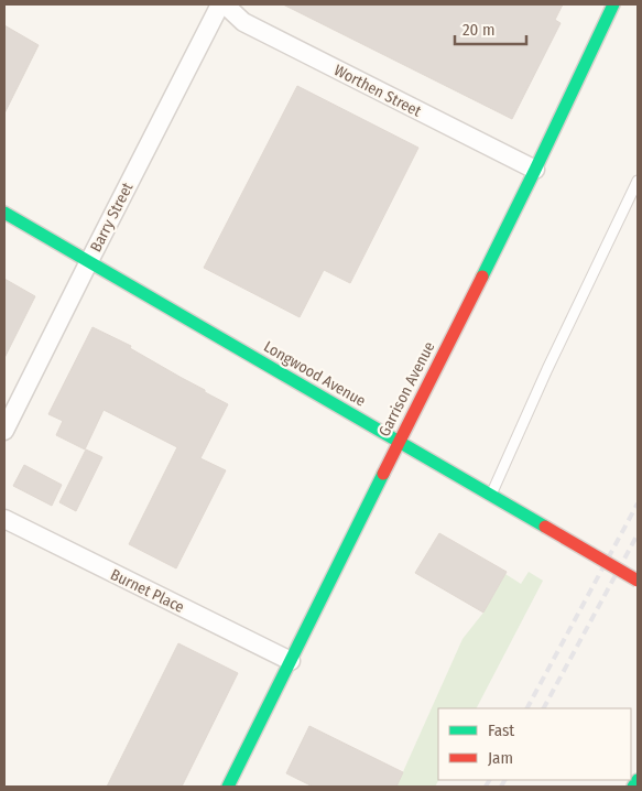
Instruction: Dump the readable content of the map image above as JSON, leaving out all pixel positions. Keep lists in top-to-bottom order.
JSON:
{
  "streets": {
    "main road": ["Longwood Avenue", "Garrison Avenue"],
    "street": ["Worthen Street", "Barry Street", "Burnet Place"]
  },
  "crossings": [
    ["Worthen Street", "Barry Street"],
    ["Worthen Street", "Garrison Avenue"],
    ["Barry Street", "Longwood Avenue"],
    ["Longwood Avenue", "Garrison Avenue"],
    ["Garrison Avenue", "Burnet Place"]
  ],
  "legend": ["Fast", "Jam"],
  "scale_bar": "20 m"
}
